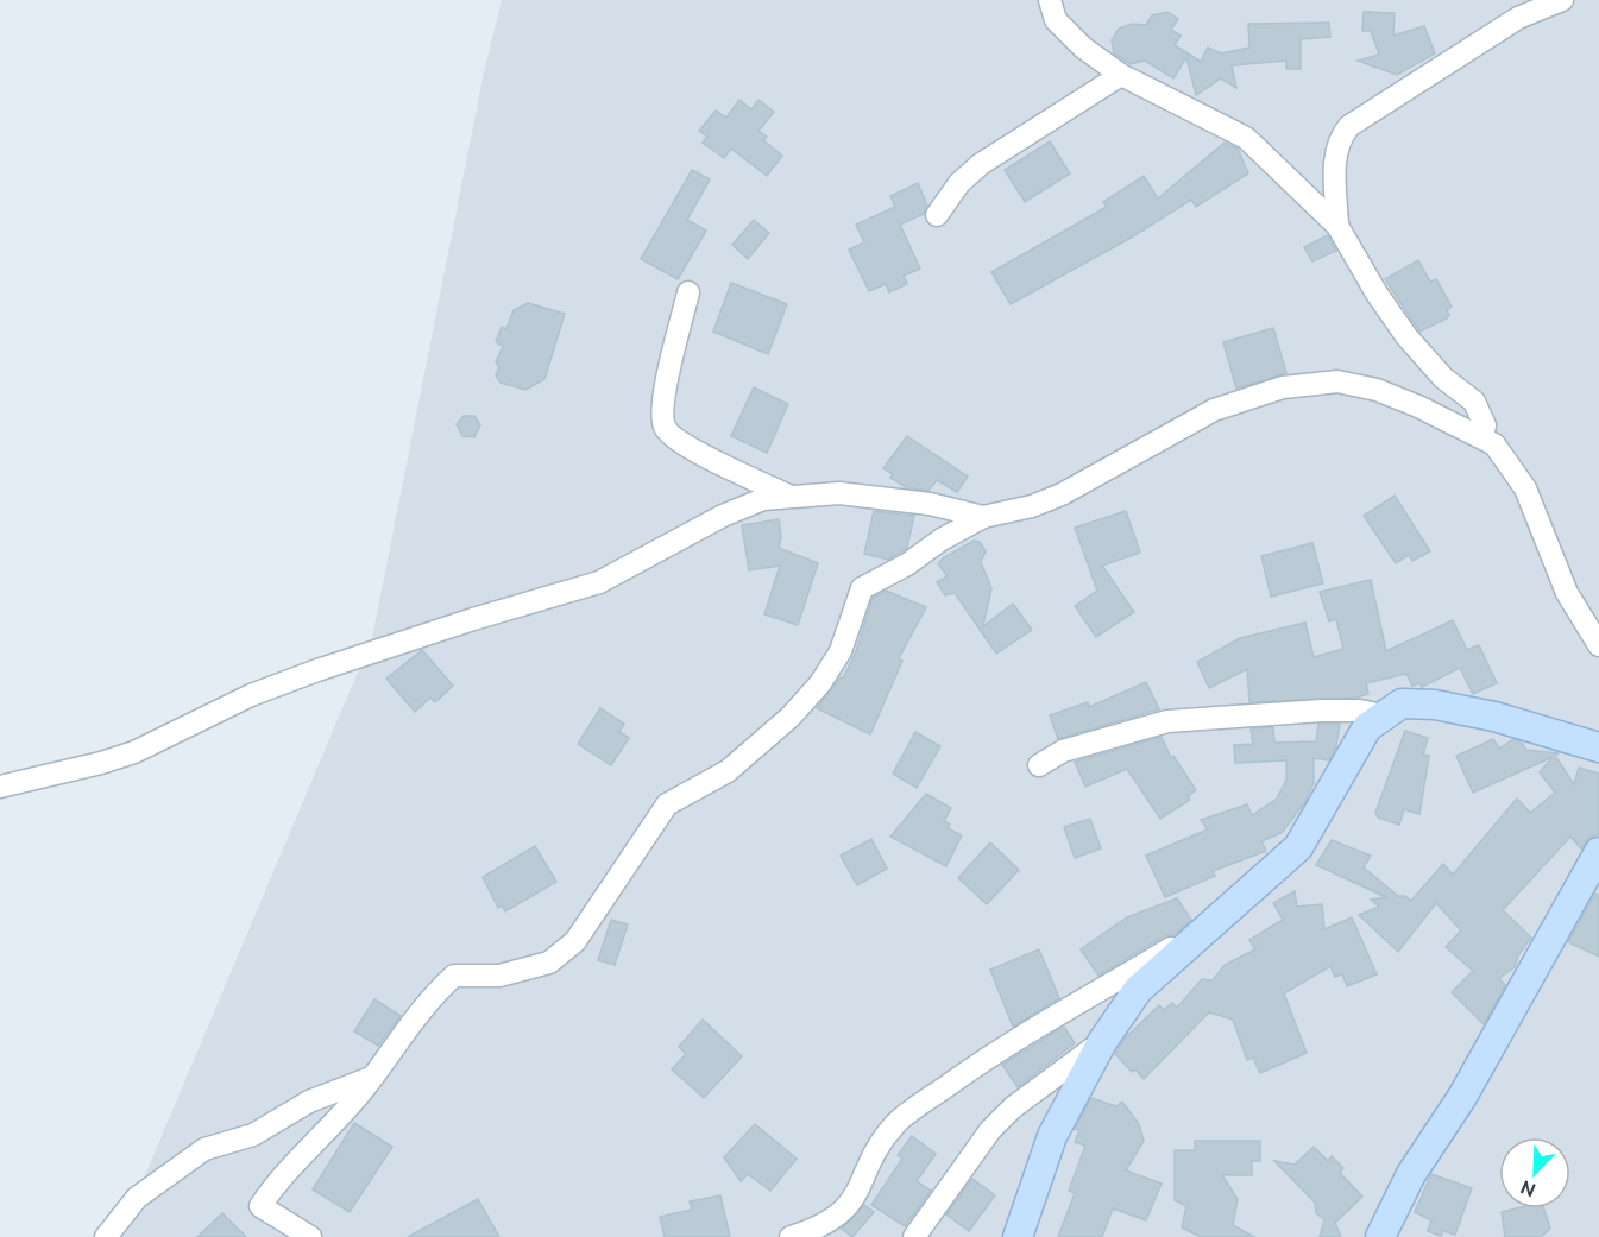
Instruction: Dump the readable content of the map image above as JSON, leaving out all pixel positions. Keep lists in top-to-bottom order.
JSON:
{
  "north": "bottom left"
}
